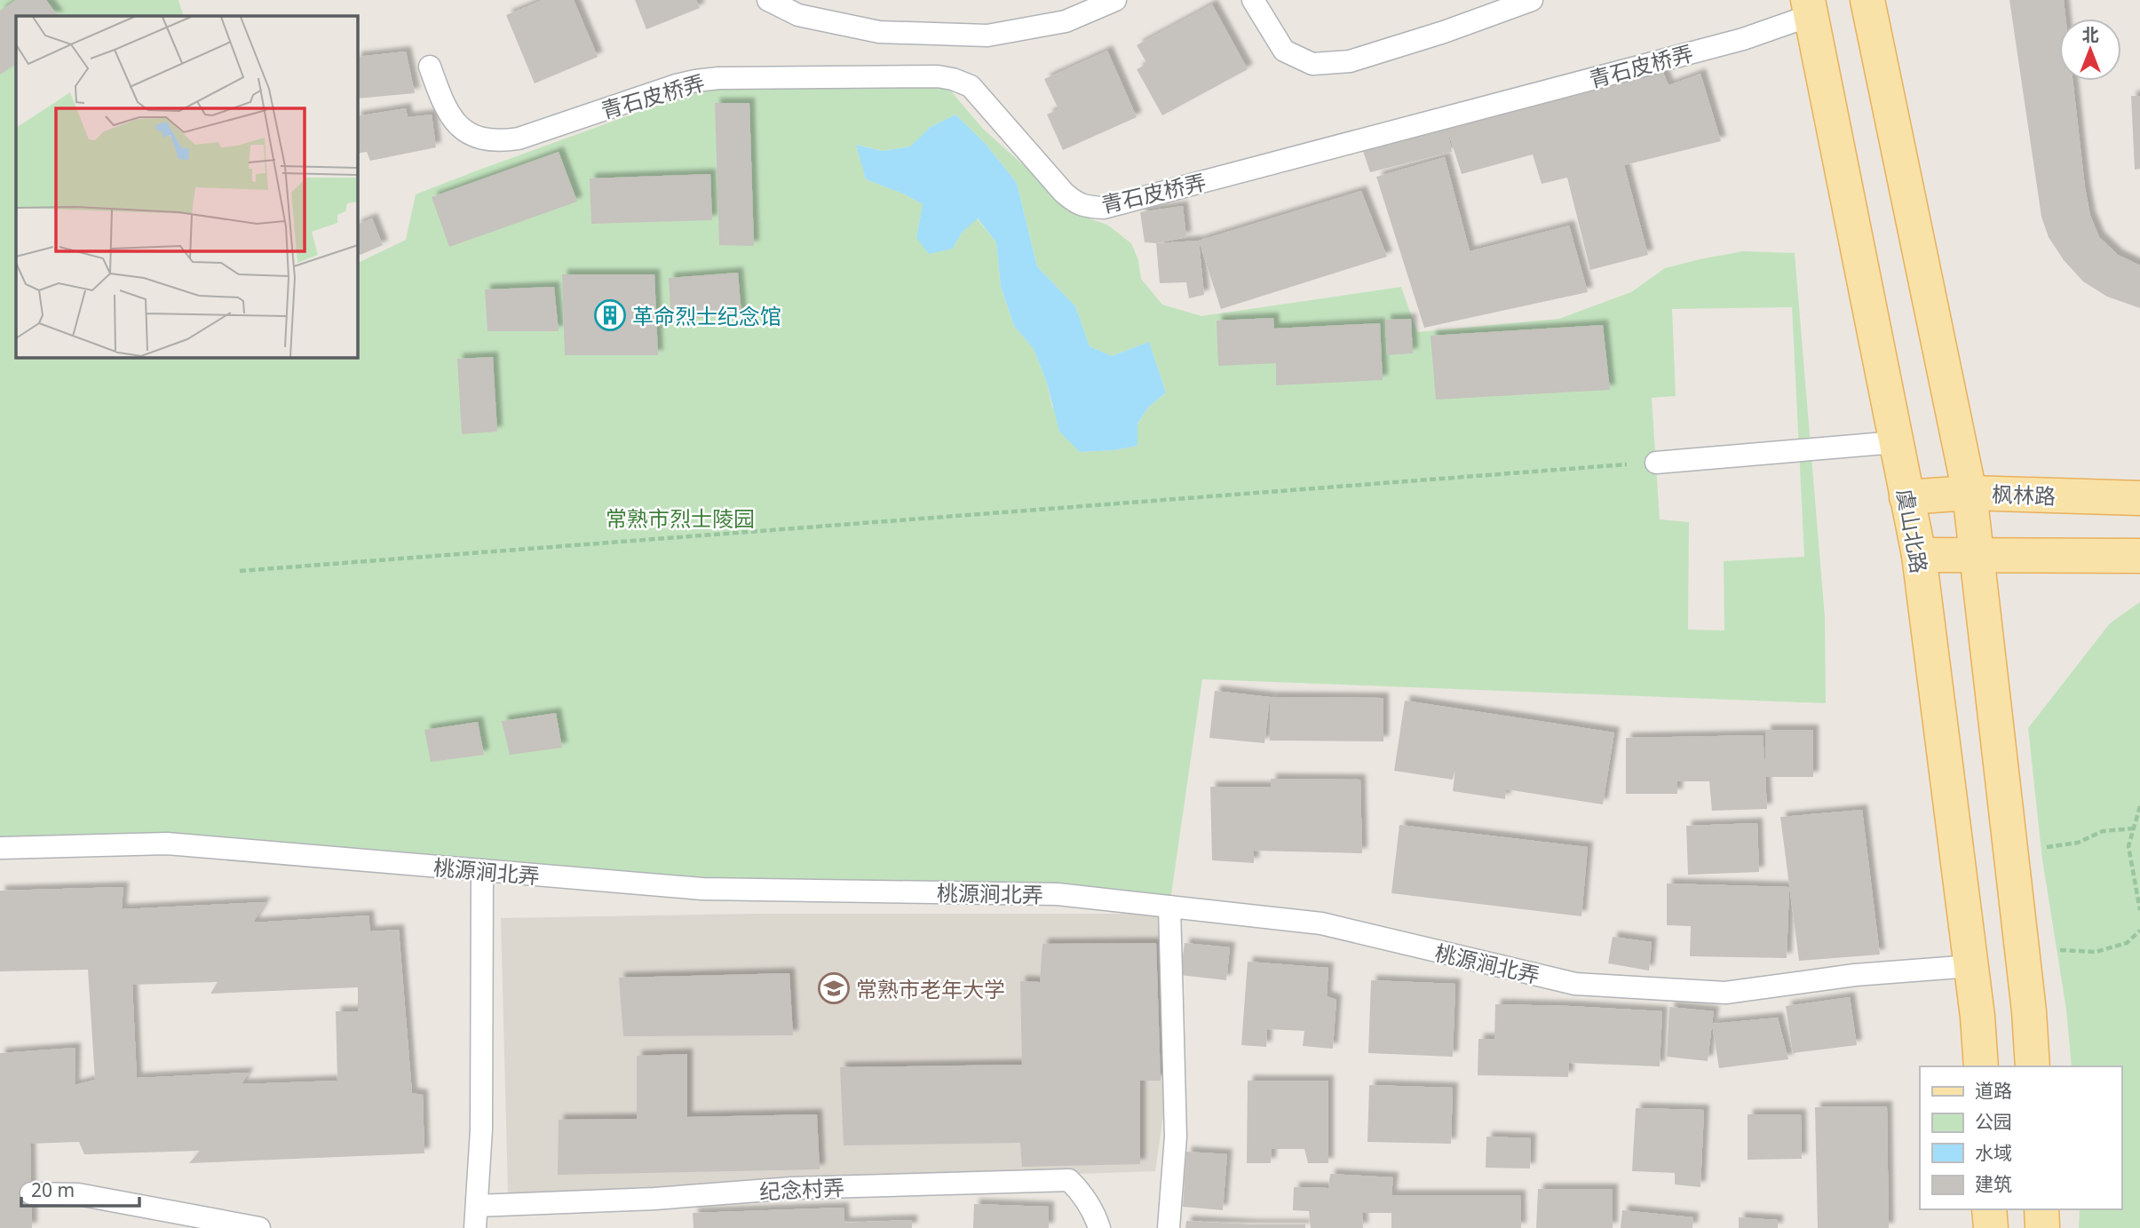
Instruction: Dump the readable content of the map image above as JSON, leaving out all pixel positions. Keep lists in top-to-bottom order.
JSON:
{
  "streets": {
    "main road": ["枫林路", "虞山北路"],
    "lane": ["青石皮桥弄", "桃源涧北弄", "纪念村弄"]
  },
  "crossings": [
    ["青石皮桥弄", "虞山北路"],
    ["枫林路", "虞山北路"],
    ["虞山北路", "桃源涧北弄"]
  ],
  "parks": ["常熟市烈士陵园"],
  "places": {
    "building": ["革命烈士纪念馆"],
    "school or university": ["常熟市老年大学"]
  },
  "legend": [
    "道路",
    "公园",
    "水域",
    "建筑"
  ],
  "scale_bar": "20 m",
  "north": "top"
}
